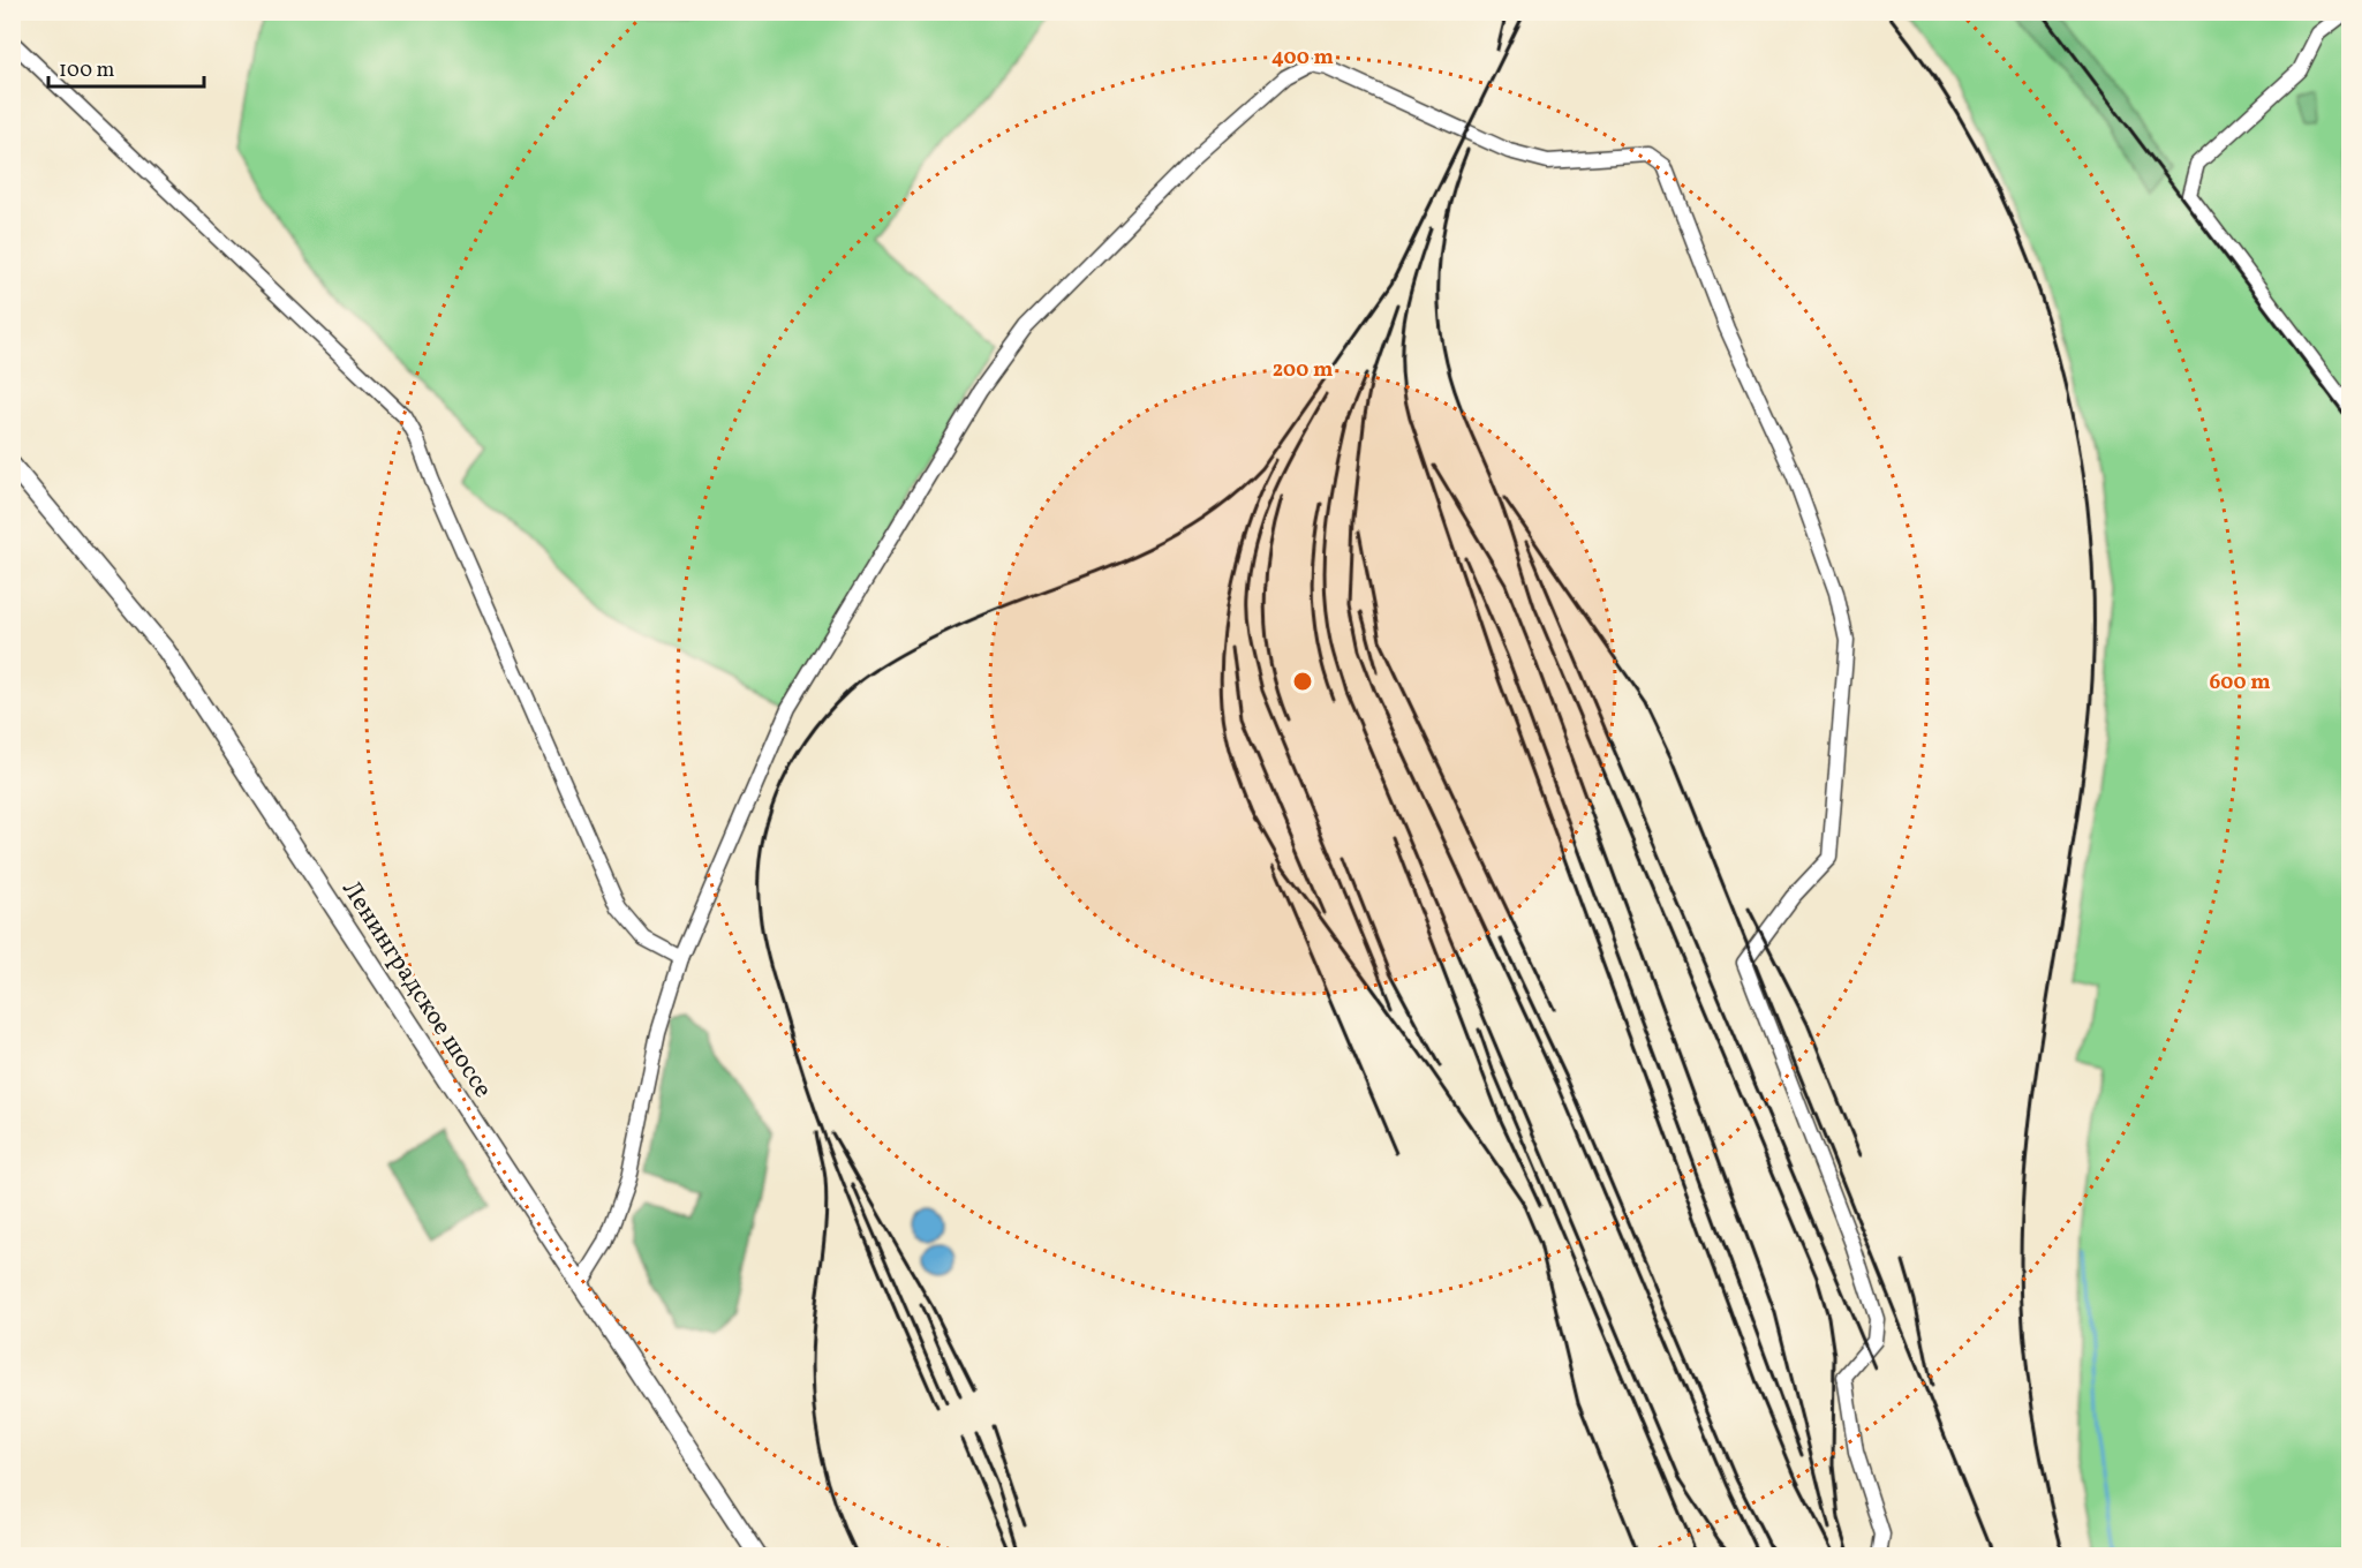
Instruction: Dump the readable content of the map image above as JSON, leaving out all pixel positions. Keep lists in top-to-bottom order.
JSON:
{
  "streets": {
    "main road": ["Ленинградское шоссе"]
  },
  "scale_bar": "100 m",
  "rings": ["400 m", "200 m", "600 m"]
}
